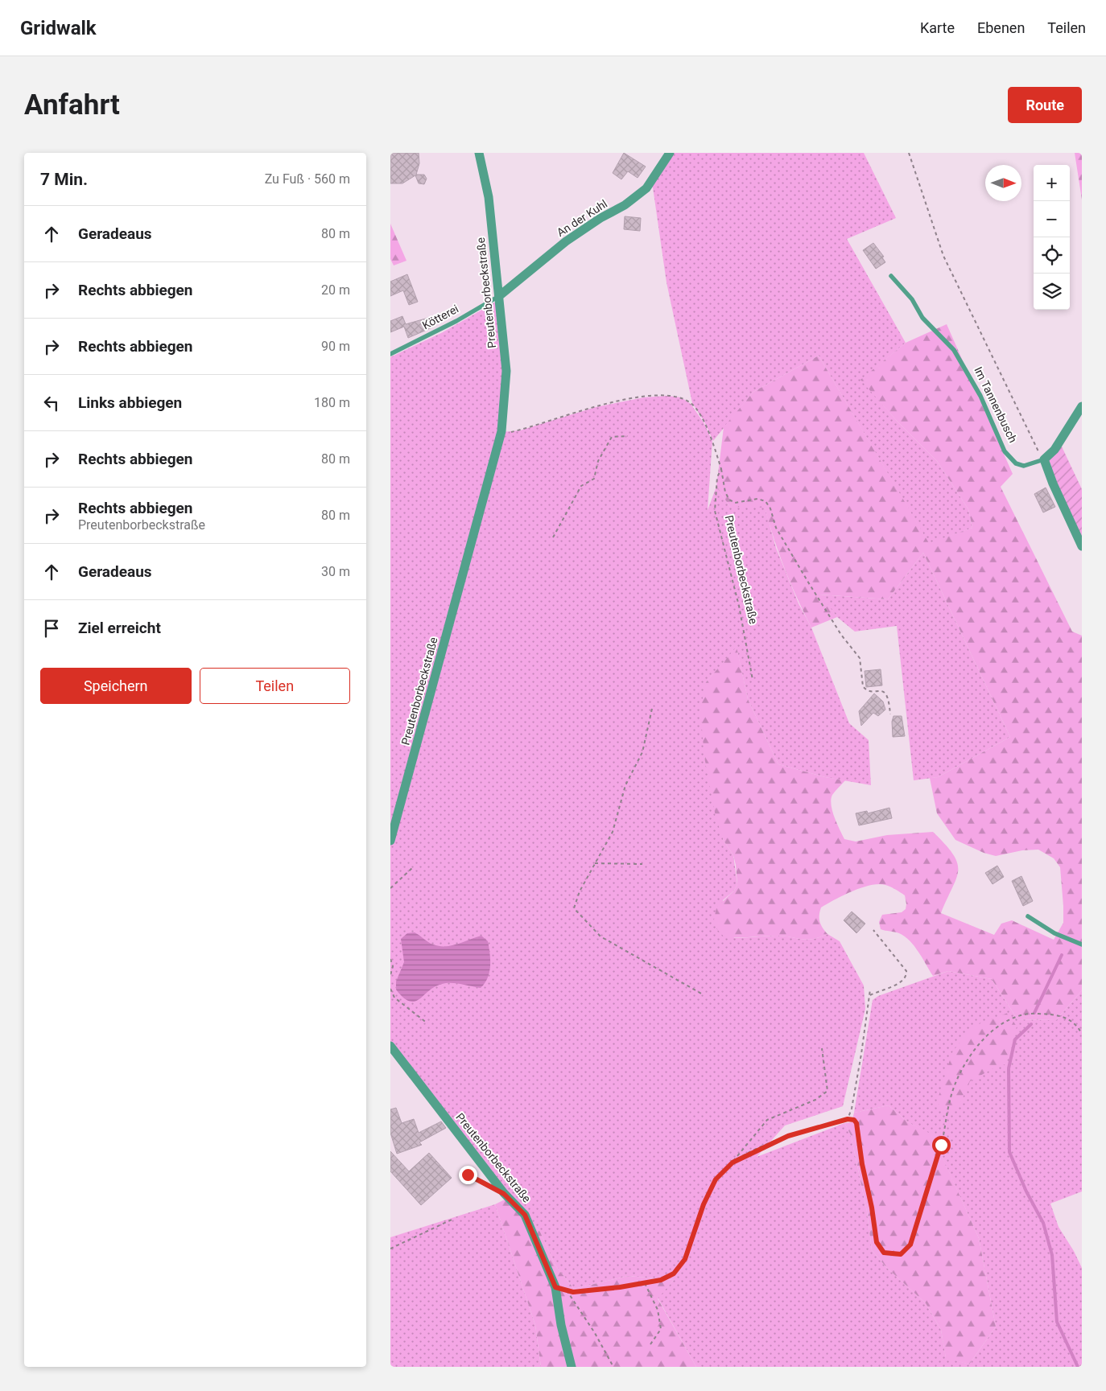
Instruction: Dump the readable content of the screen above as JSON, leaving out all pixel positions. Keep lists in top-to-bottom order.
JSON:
{
  "streets": {
    "street": ["An der Kuhl", "Preutenborbeckstraße"],
    "lane": ["Kötterei", "Im Tannenbusch"]
  },
  "crossings": [
    ["An der Kuhl", "Preutenborbeckstraße"],
    ["An der Kuhl", "Kötterei"],
    ["Preutenborbeckstraße", "Kötterei"]
  ],
  "north": "right",
  "page": {
    "header": "Gridwalk",
    "nav": ["Karte", "Ebenen", "Teilen"],
    "buttons": [
      "Route",
      ["Speichern", "Teilen"]
    ],
    "title": "Anfahrt",
    "heading": ["7 Min.", "Zu Fuß · 560 m"],
    "map_buttons": ["+", "−"],
    "list": [
      ["Geradeaus", "80 m"],
      ["Rechts abbiegen", "20 m"],
      ["Rechts abbiegen", "90 m"],
      ["Links abbiegen", "180 m"],
      ["Rechts abbiegen", "80 m"],
      ["Rechts abbiegen", "Preutenborbeckstraße", "80 m"],
      ["Geradeaus", "30 m"],
      "Ziel erreicht"
    ]
  }
}
